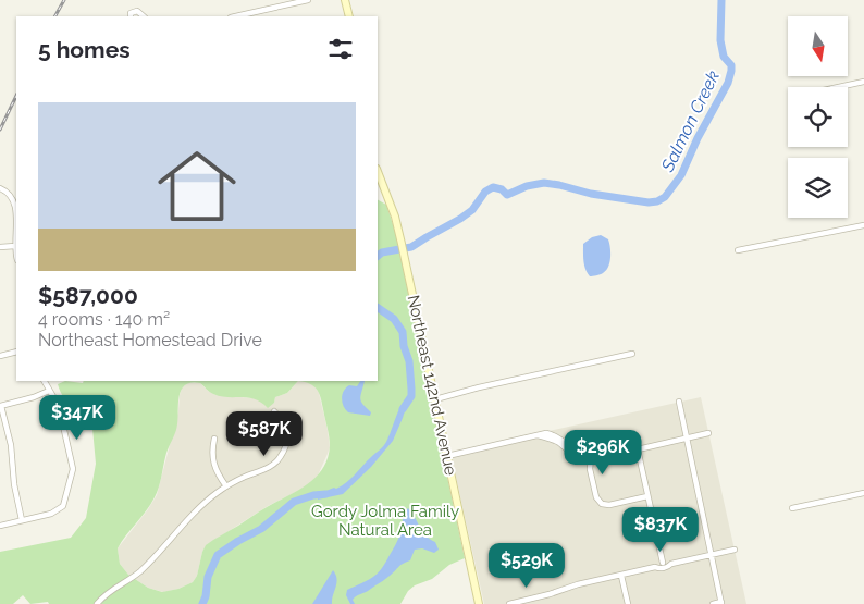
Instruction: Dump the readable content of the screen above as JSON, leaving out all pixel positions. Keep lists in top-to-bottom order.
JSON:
{
  "streets": {
    "street": ["Northeast 142nd Avenue"]
  },
  "water": ["Salmon Creek"],
  "parks": ["Gordy Jolma Family Natural Area"],
  "north": "bottom",
  "page": {
    "heading": "5 homes",
    "list": [
      {
        "name": "$587,000",
        "note": "4 rooms · 140 m² · Northeast Homestead Drive"
      }
    ],
    "price": [
      "$347K",
      "$587K",
      "$296K",
      "$837K",
      "$529K"
    ]
  }
}
